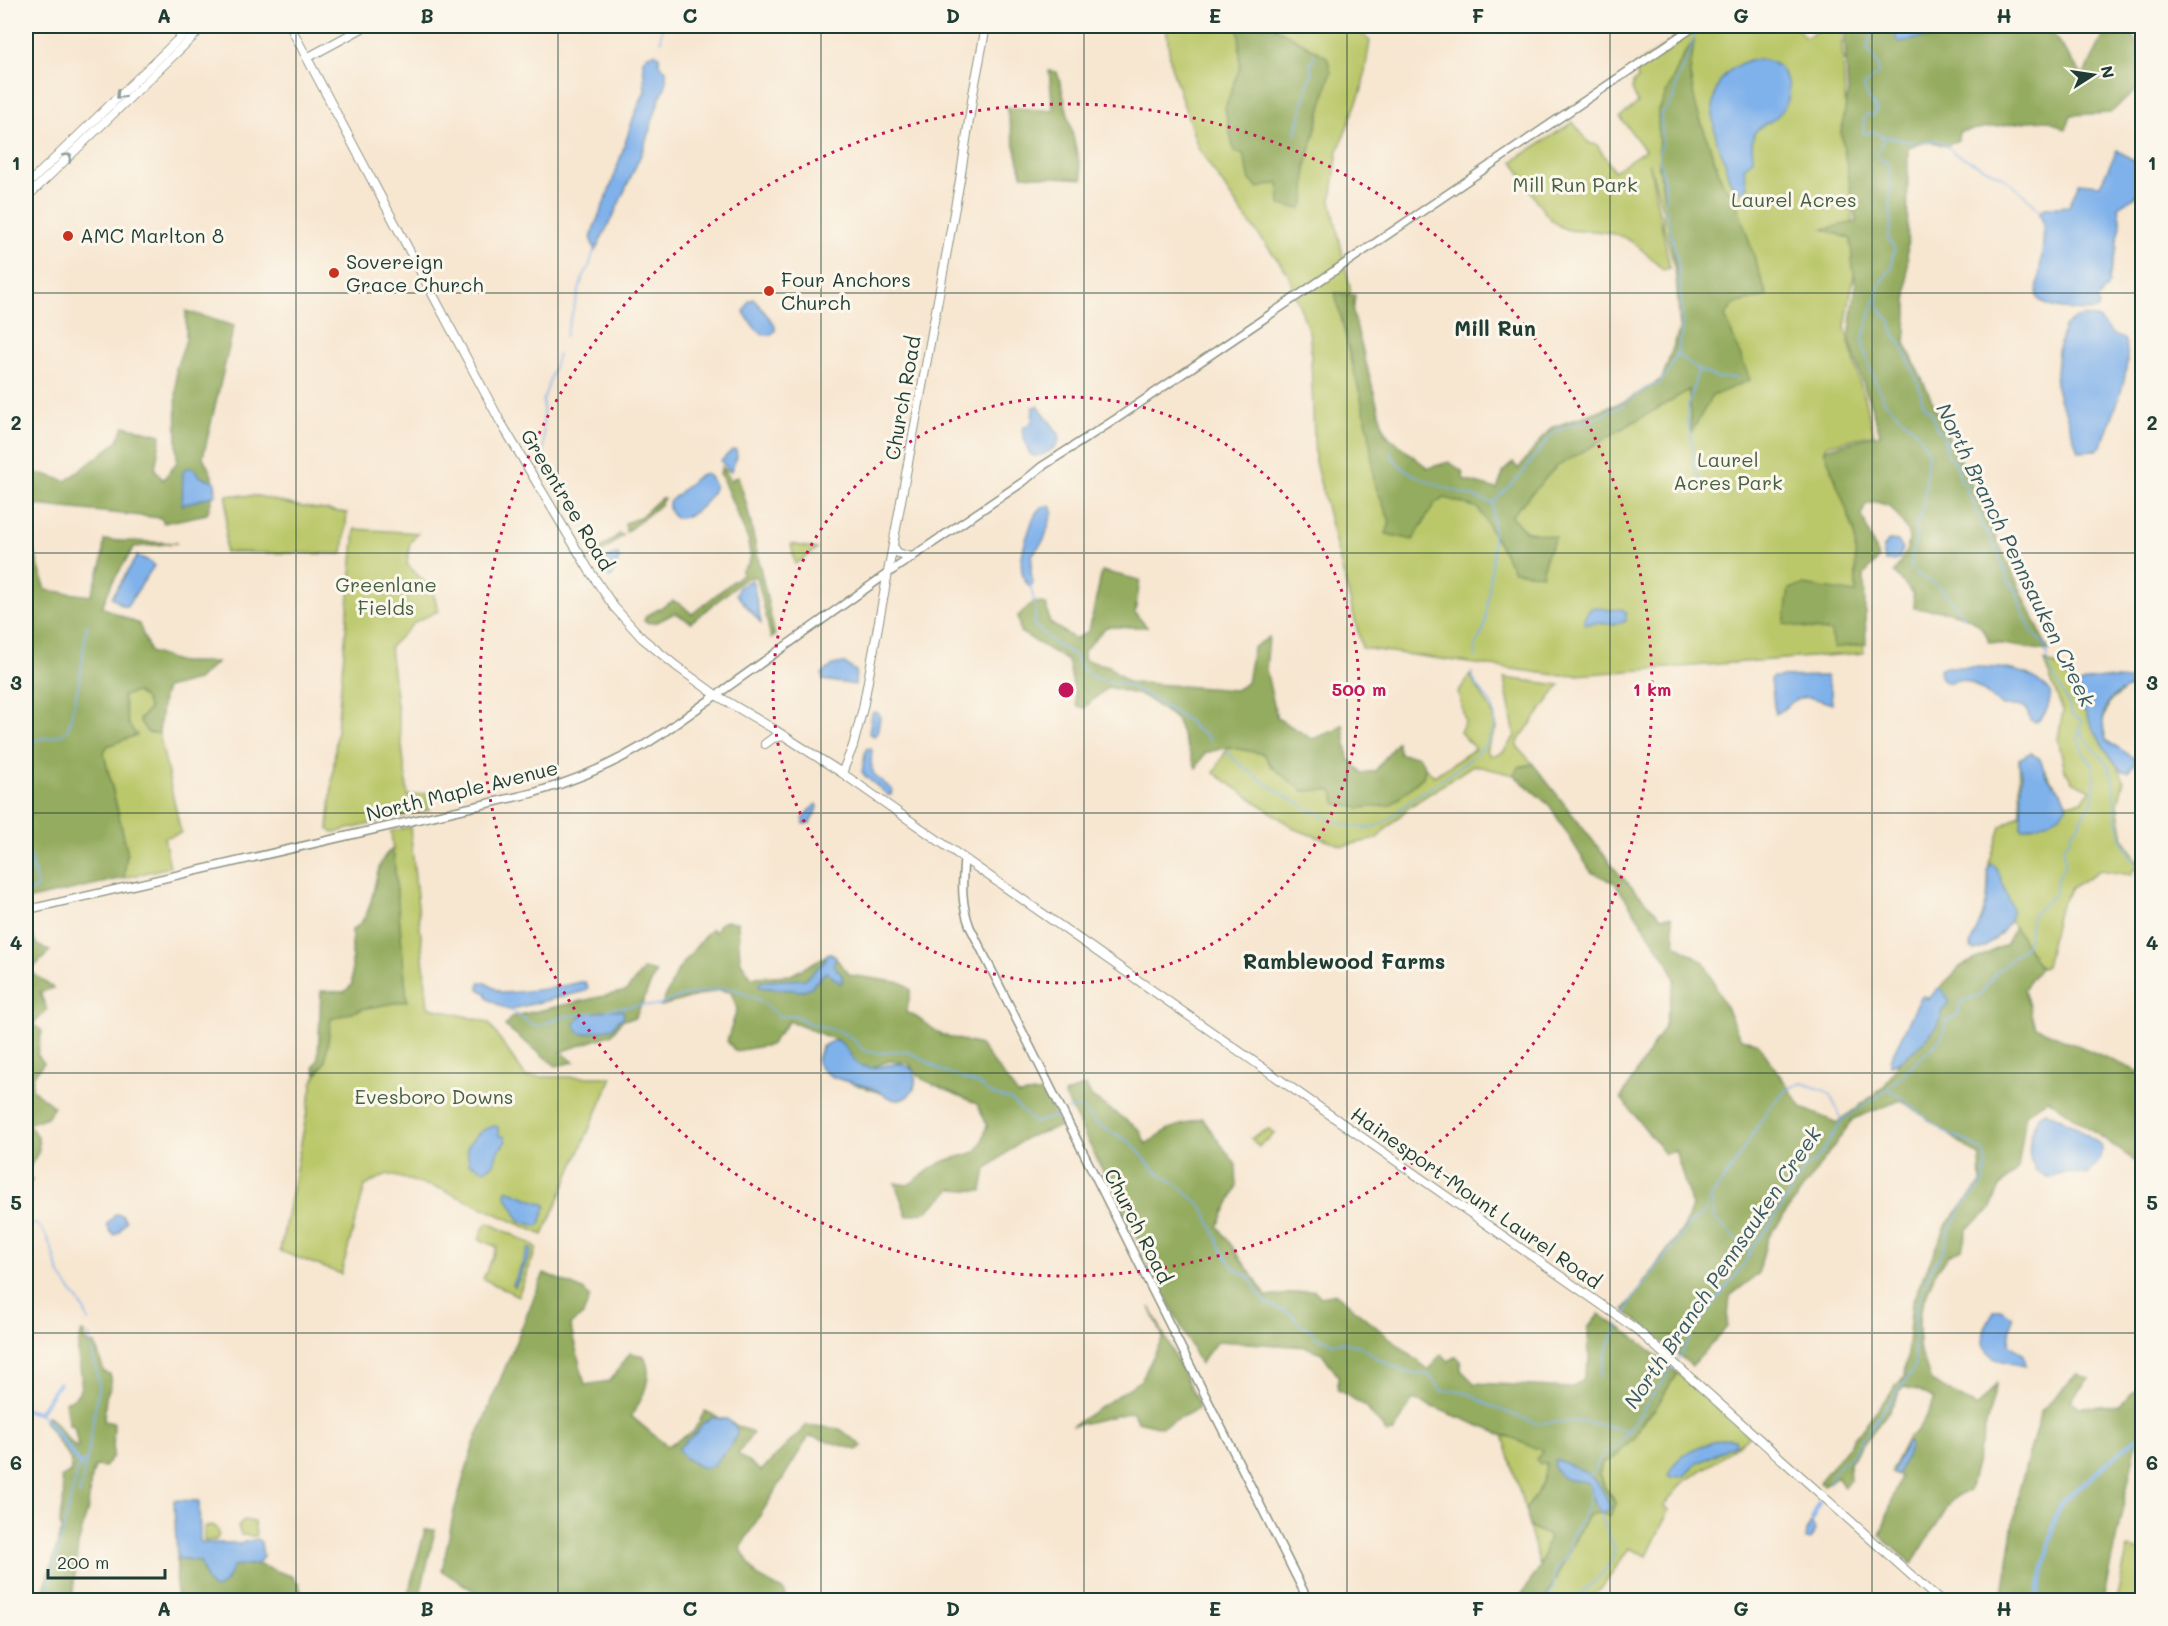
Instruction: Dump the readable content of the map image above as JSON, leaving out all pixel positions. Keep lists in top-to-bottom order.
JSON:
{
  "streets": {
    "main road": [
      "Church Road",
      "Greentree Road",
      "North Maple Avenue",
      "Hainesport-Mount Laurel Road"
    ]
  },
  "crossings": [
    ["Church Road", "Greentree Road"],
    ["Church Road", "North Maple Avenue"],
    ["Church Road", "Hainesport-Mount Laurel Road"],
    ["Greentree Road", "North Maple Avenue"],
    ["Greentree Road", "Hainesport-Mount Laurel Road"]
  ],
  "districts": ["Mill Run", "Ramblewood Farms"],
  "water": ["North Branch Pennsauken Creek"],
  "parks": [
    "Mill Run Park",
    "Laurel Acres",
    "Laurel Acres Park",
    "Greenlane Fields",
    "Evesboro Downs"
  ],
  "places": ["AMC Marlton 8", "Sovereign Grace Church", "Four Anchors Church"],
  "scale_bar": "200 m",
  "north": "right",
  "grid": {
    "columns": [
      "A",
      "B",
      "C",
      "D",
      "E",
      "F",
      "G",
      "H"
    ],
    "rows": [
      "1",
      "2",
      "3",
      "4",
      "5",
      "6"
    ]
  },
  "rings": ["500 m", "1 km"]
}
